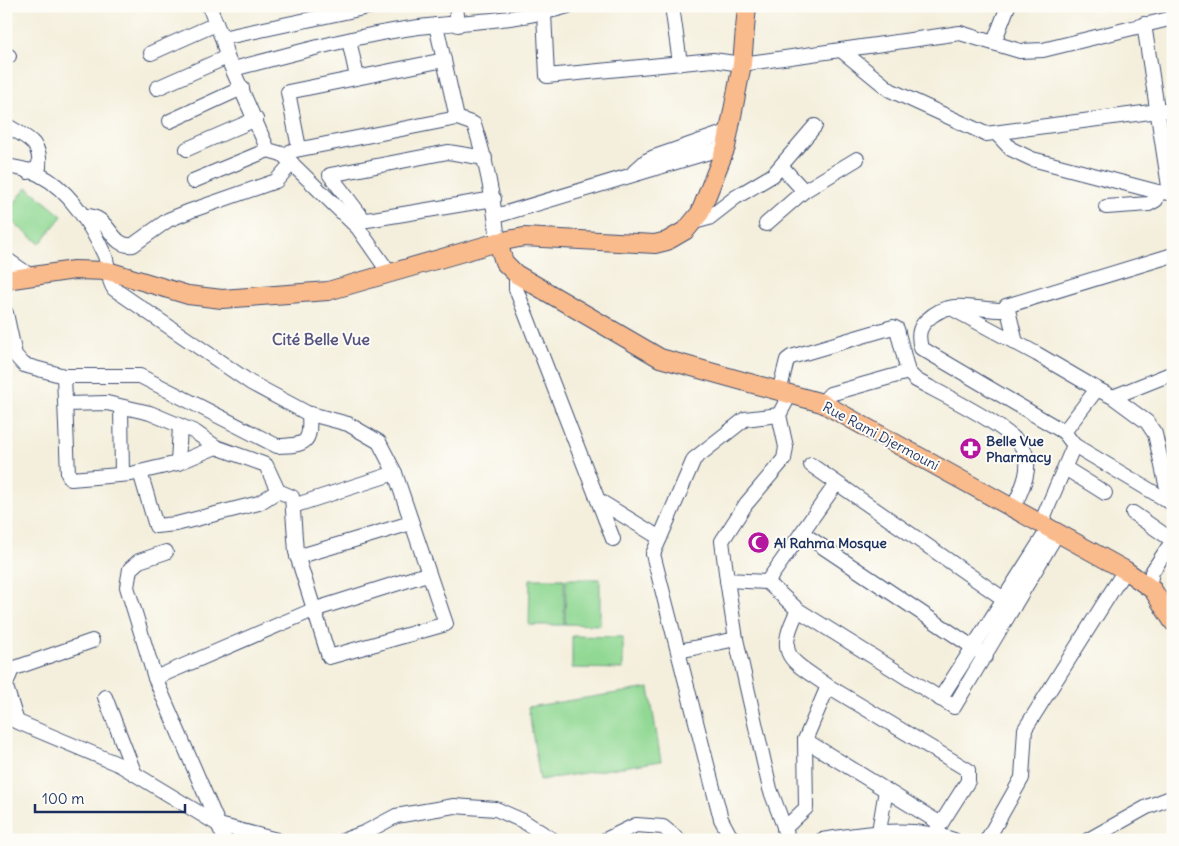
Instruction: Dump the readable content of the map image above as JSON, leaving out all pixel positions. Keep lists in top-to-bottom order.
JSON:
{
  "streets": {
    "main road": ["Rue Rami Djermouni"]
  },
  "districts": ["Cité Belle Vue"],
  "places": {
    "pharmacy": ["Belle Vue Pharmacy"],
    "mosque": ["Al Rahma Mosque"]
  },
  "scale_bar": "100 m"
}
